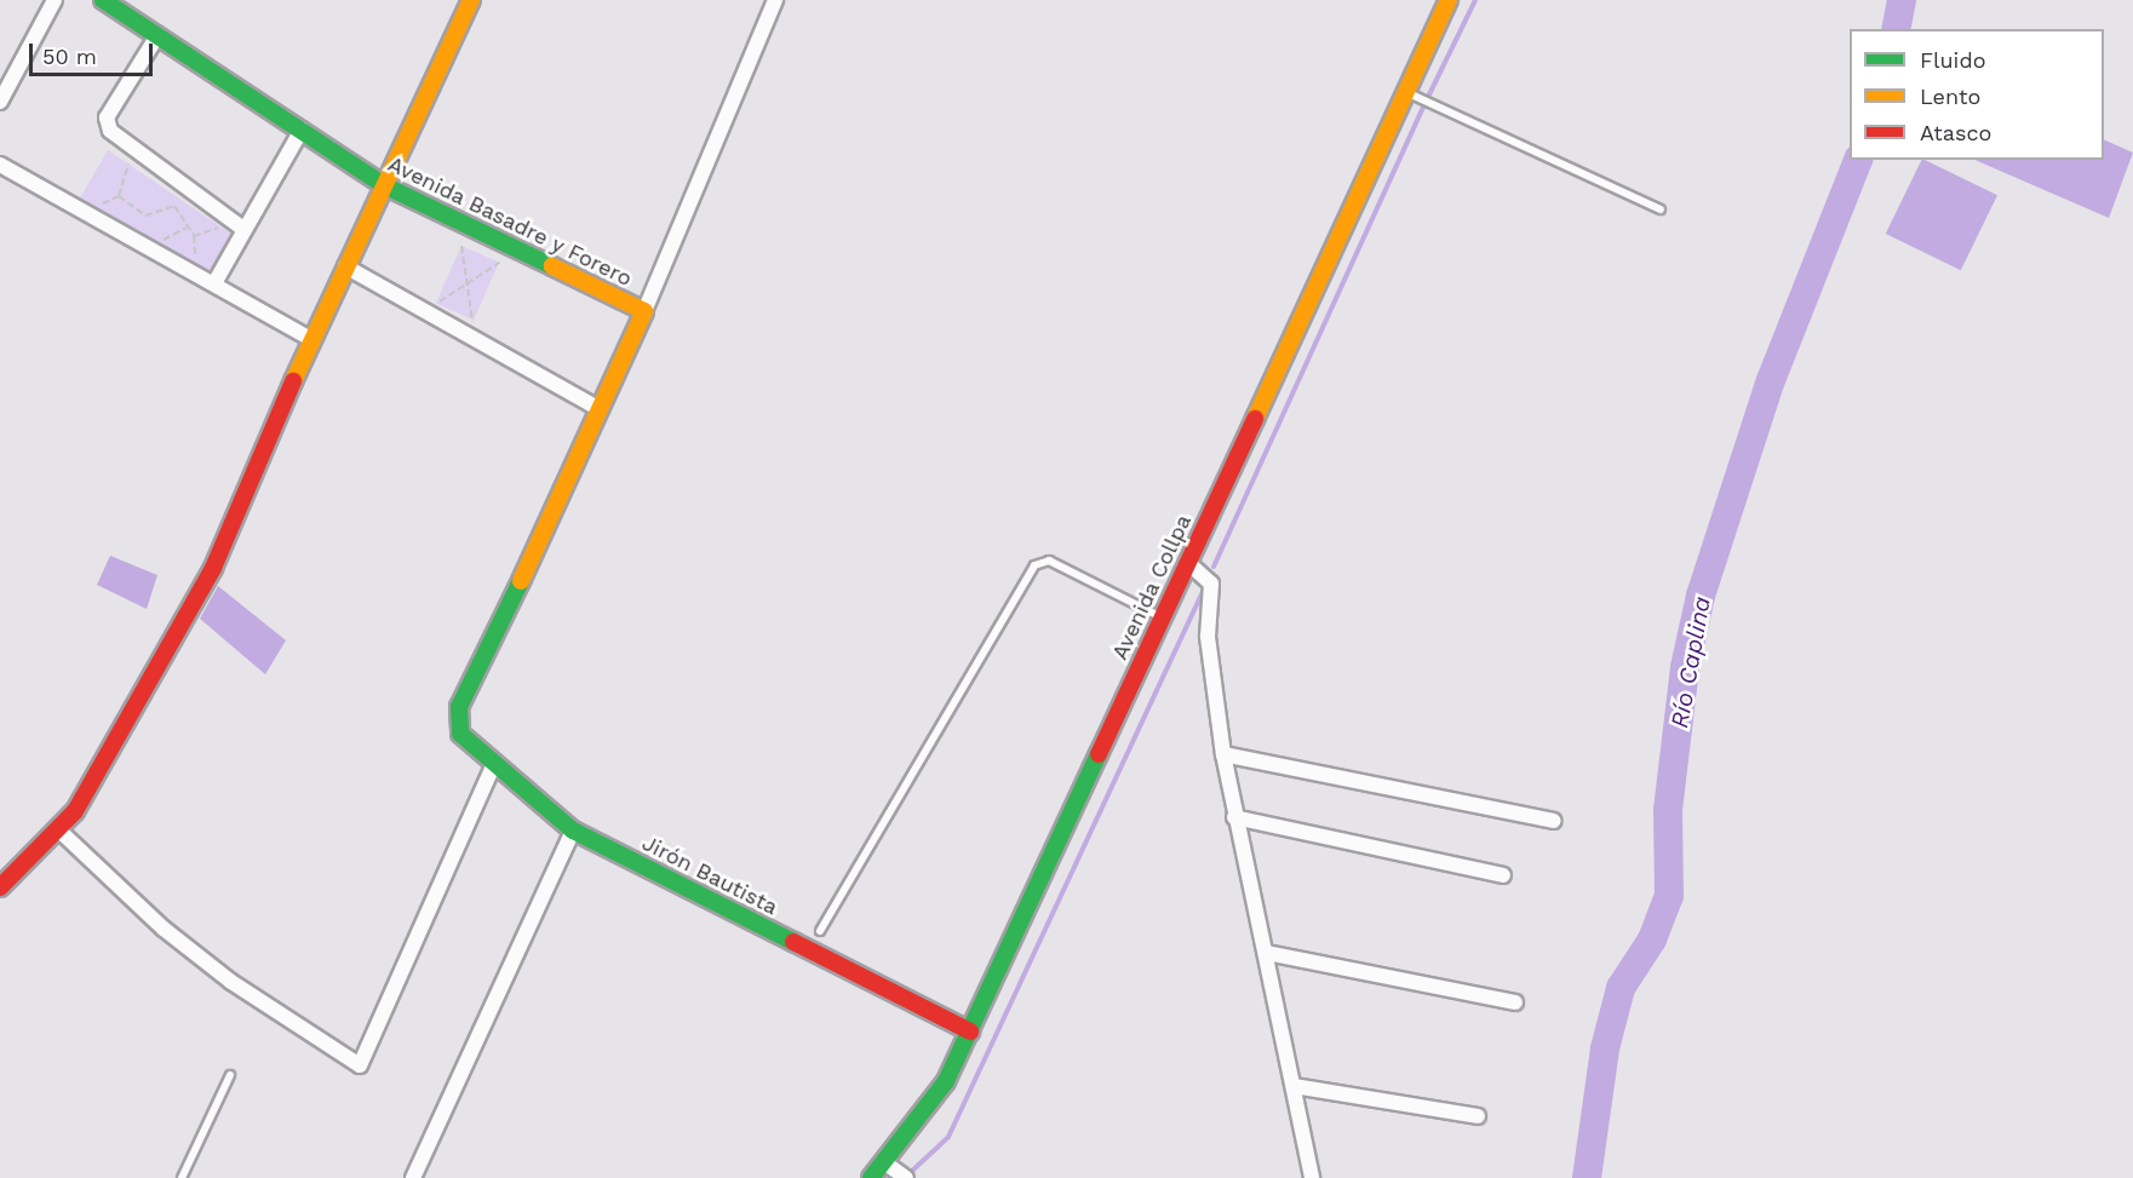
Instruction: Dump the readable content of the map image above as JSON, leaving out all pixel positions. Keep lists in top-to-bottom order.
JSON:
{
  "streets": {
    "street": ["Avenida Basadre y Forero", "Avenida Collpa", "Jirón Bautista"]
  },
  "crossings": [
    ["Avenida Collpa", "Jirón Bautista"]
  ],
  "water": ["Río Caplina"],
  "legend": ["Fluido", "Lento", "Atasco"],
  "scale_bar": "50 m"
}
